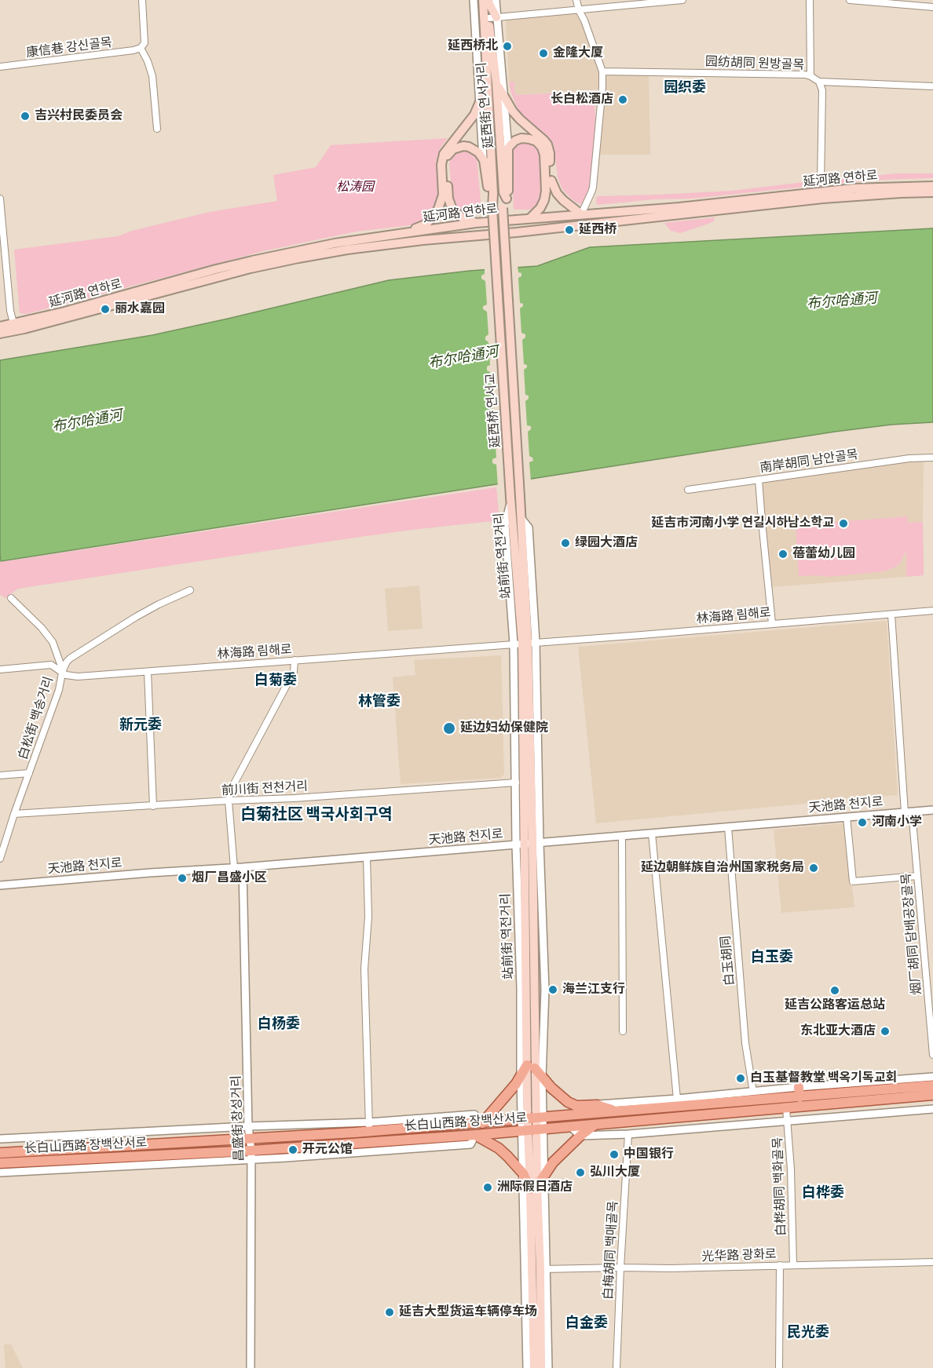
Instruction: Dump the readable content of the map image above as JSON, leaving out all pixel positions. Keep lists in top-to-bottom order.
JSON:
{
  "streets": {
    "main road": [
      "延西街 연서거리",
      "延河路 연하로",
      "延西桥 연서교",
      "站前街 역전거리",
      "长白山西路 장백산서로"
    ],
    "street": [
      "康信巷 강신골목",
      "园纺胡同 원방골목",
      "南岸胡同 남안골목",
      "林海路 림해로",
      "白松街 백송거리",
      "前川街 전천거리",
      "天池路 천지로",
      "烟厂胡同 담배공장골목",
      "白玉胡同",
      "昌盛街 창성거리",
      "白桦胡同 백화골목",
      "白梅胡同 백매골목",
      "光华路 광화로"
    ]
  },
  "crossings": [
    ["延西街 연서거리", "延西桥 연서교"],
    ["延西桥 연서교", "站前街 역전거리"],
    ["站前街 역전거리", "林海路 림해로"],
    ["站前街 역전거리", "前川街 전천거리"],
    ["站前街 역전거리", "天池路 천지로"],
    ["站前街 역전거리", "长白山西路 장백산서로"],
    ["站前街 역전거리", "光华路 광화로"],
    ["林海路 림해로", "白松街 백송거리"],
    ["林海路 림해로", "烟厂胡同 담배공장골목"],
    ["白松街 백송거리", "前川街 전천거리"],
    ["天池路 천지로", "烟厂胡同 담배공장골목"],
    ["天池路 천지로", "白玉胡同"],
    ["天池路 천지로", "昌盛街 창성거리"],
    ["昌盛街 창성거리", "长白山西路 장백산서로"],
    ["长白山西路 장백산서로", "白桦胡同 백화골목"],
    ["白桦胡同 백화골목", "光华路 광화로"],
    ["白梅胡同 백매골목", "光华路 광화로"]
  ],
  "districts": [
    "园织委",
    "白菊委",
    "林管委",
    "新元委",
    "白菊社区 백국사회구역",
    "白玉委",
    "白杨委",
    "白桦委",
    "白金委",
    "民光委"
  ],
  "water": ["布尔哈通河"],
  "parks": ["松涛园"],
  "places": [
    "延西桥北",
    "金隆大厦",
    "长白松酒店",
    "吉兴村民委员会",
    "延西桥",
    "丽水嘉园",
    "延吉市河南小学 연길시하남소학교",
    "绿园大酒店",
    "蓓蕾幼儿园",
    "延边妇幼保健院",
    "河南小学",
    "延边朝鲜族自治州国家税务局",
    "烟厂昌盛小区",
    "海兰江支行",
    "延吉公路客运总站",
    "东北亚大酒店",
    "白玉基督教堂 백옥기독교회",
    "开元公馆",
    "中国银行",
    "弘川大厦",
    "洲际假日酒店",
    "延吉大型货运车辆停车场"
  ]
}
